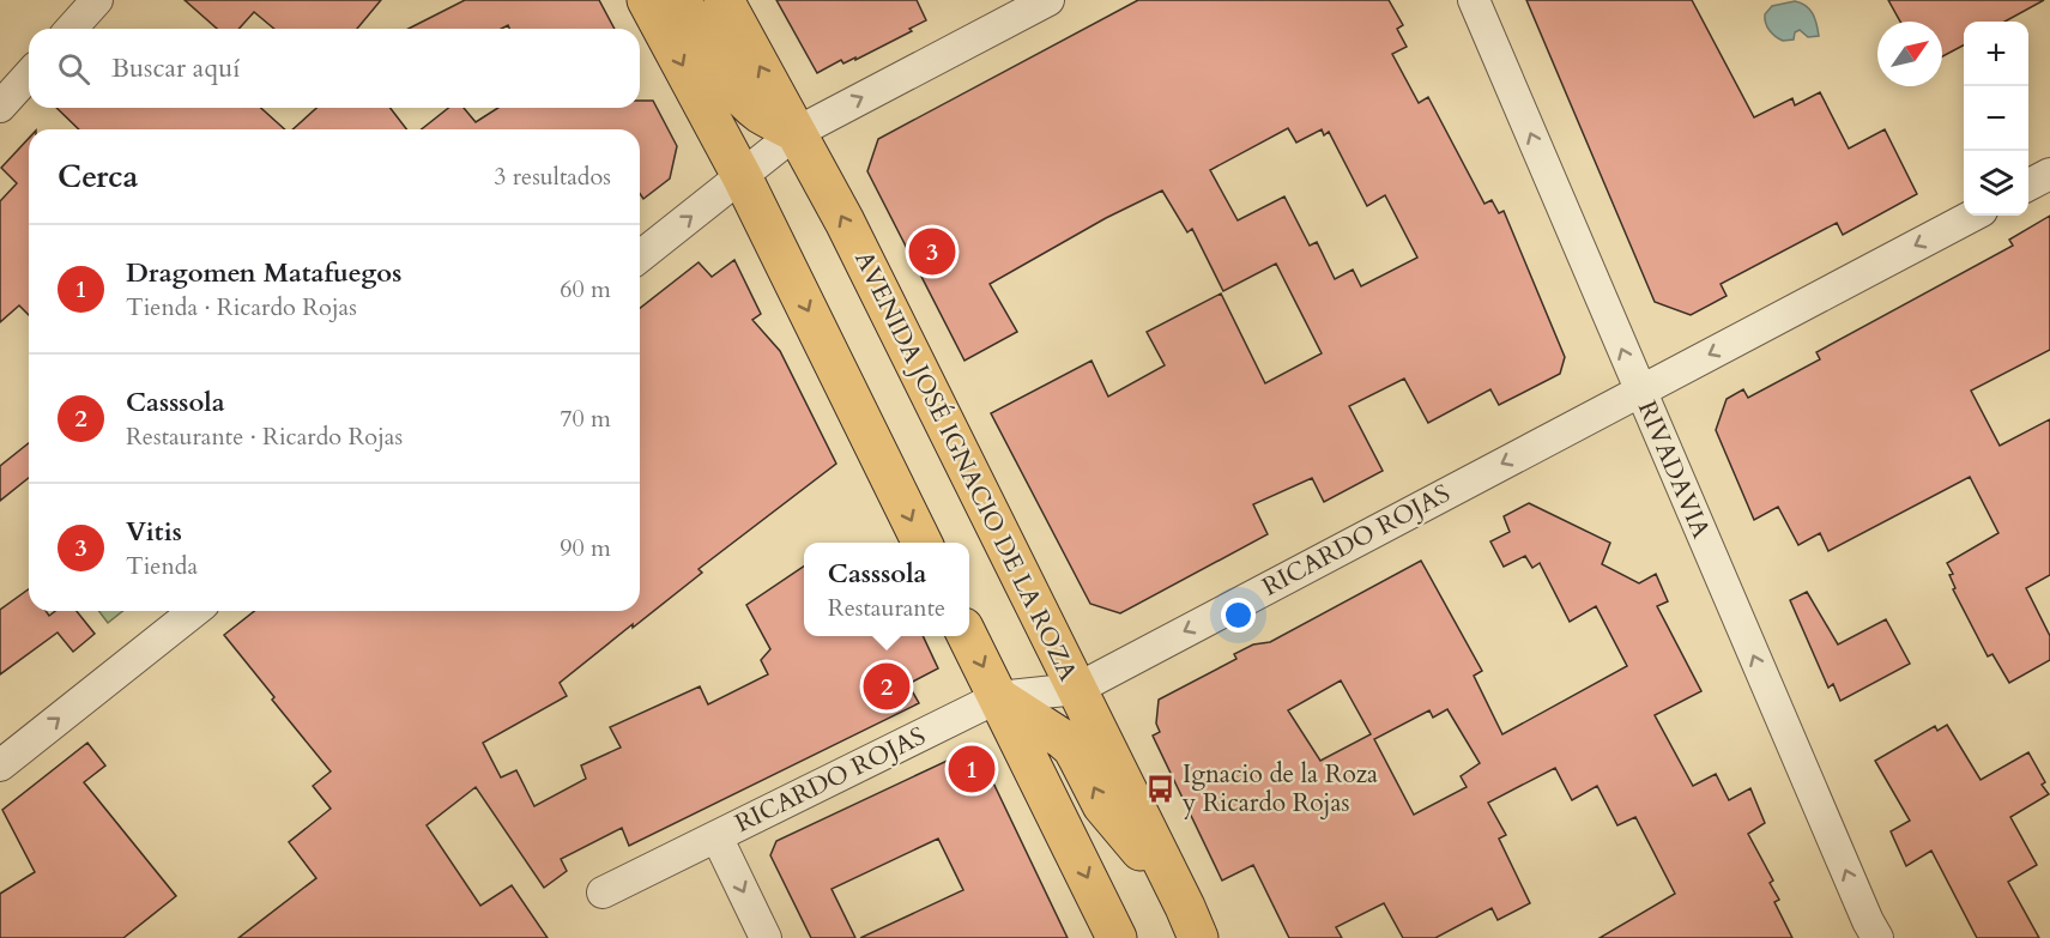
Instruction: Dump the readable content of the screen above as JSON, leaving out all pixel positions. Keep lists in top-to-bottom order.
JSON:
{
  "streets": {
    "main road": ["AVENIDA JOSÉ IGNACIO DE LA ROZA"],
    "street": ["RIVADAVIA", "RICARDO ROJAS"]
  },
  "crossings": [
    ["AVENIDA JOSÉ IGNACIO DE LA ROZA", "RICARDO ROJAS"],
    ["RIVADAVIA", "RICARDO ROJAS"]
  ],
  "one_way": ["RIVADAVIA", "RICARDO ROJAS"],
  "places": {
    "bus stop": ["Ignacio de la Roza y Ricardo Rojas"]
  },
  "north": "top right",
  "page": {
    "map_buttons": ["+", "−"],
    "search": "Buscar aquí",
    "heading": ["Cerca", "3 resultados"],
    "list": [
      {
        "mark": "1",
        "name": "Dragomen Matafuegos",
        "note": "Tienda · Ricardo Rojas",
        "value": "60 m"
      },
      {
        "mark": "2",
        "name": "Casssola",
        "note": "Restaurante · Ricardo Rojas",
        "value": "70 m"
      },
      {
        "mark": "3",
        "name": "Vitis",
        "note": "Tienda",
        "value": "90 m"
      }
    ],
    "pins": ["3", "2", "1"],
    "popup": ["Casssola", "Restaurante"]
  }
}
